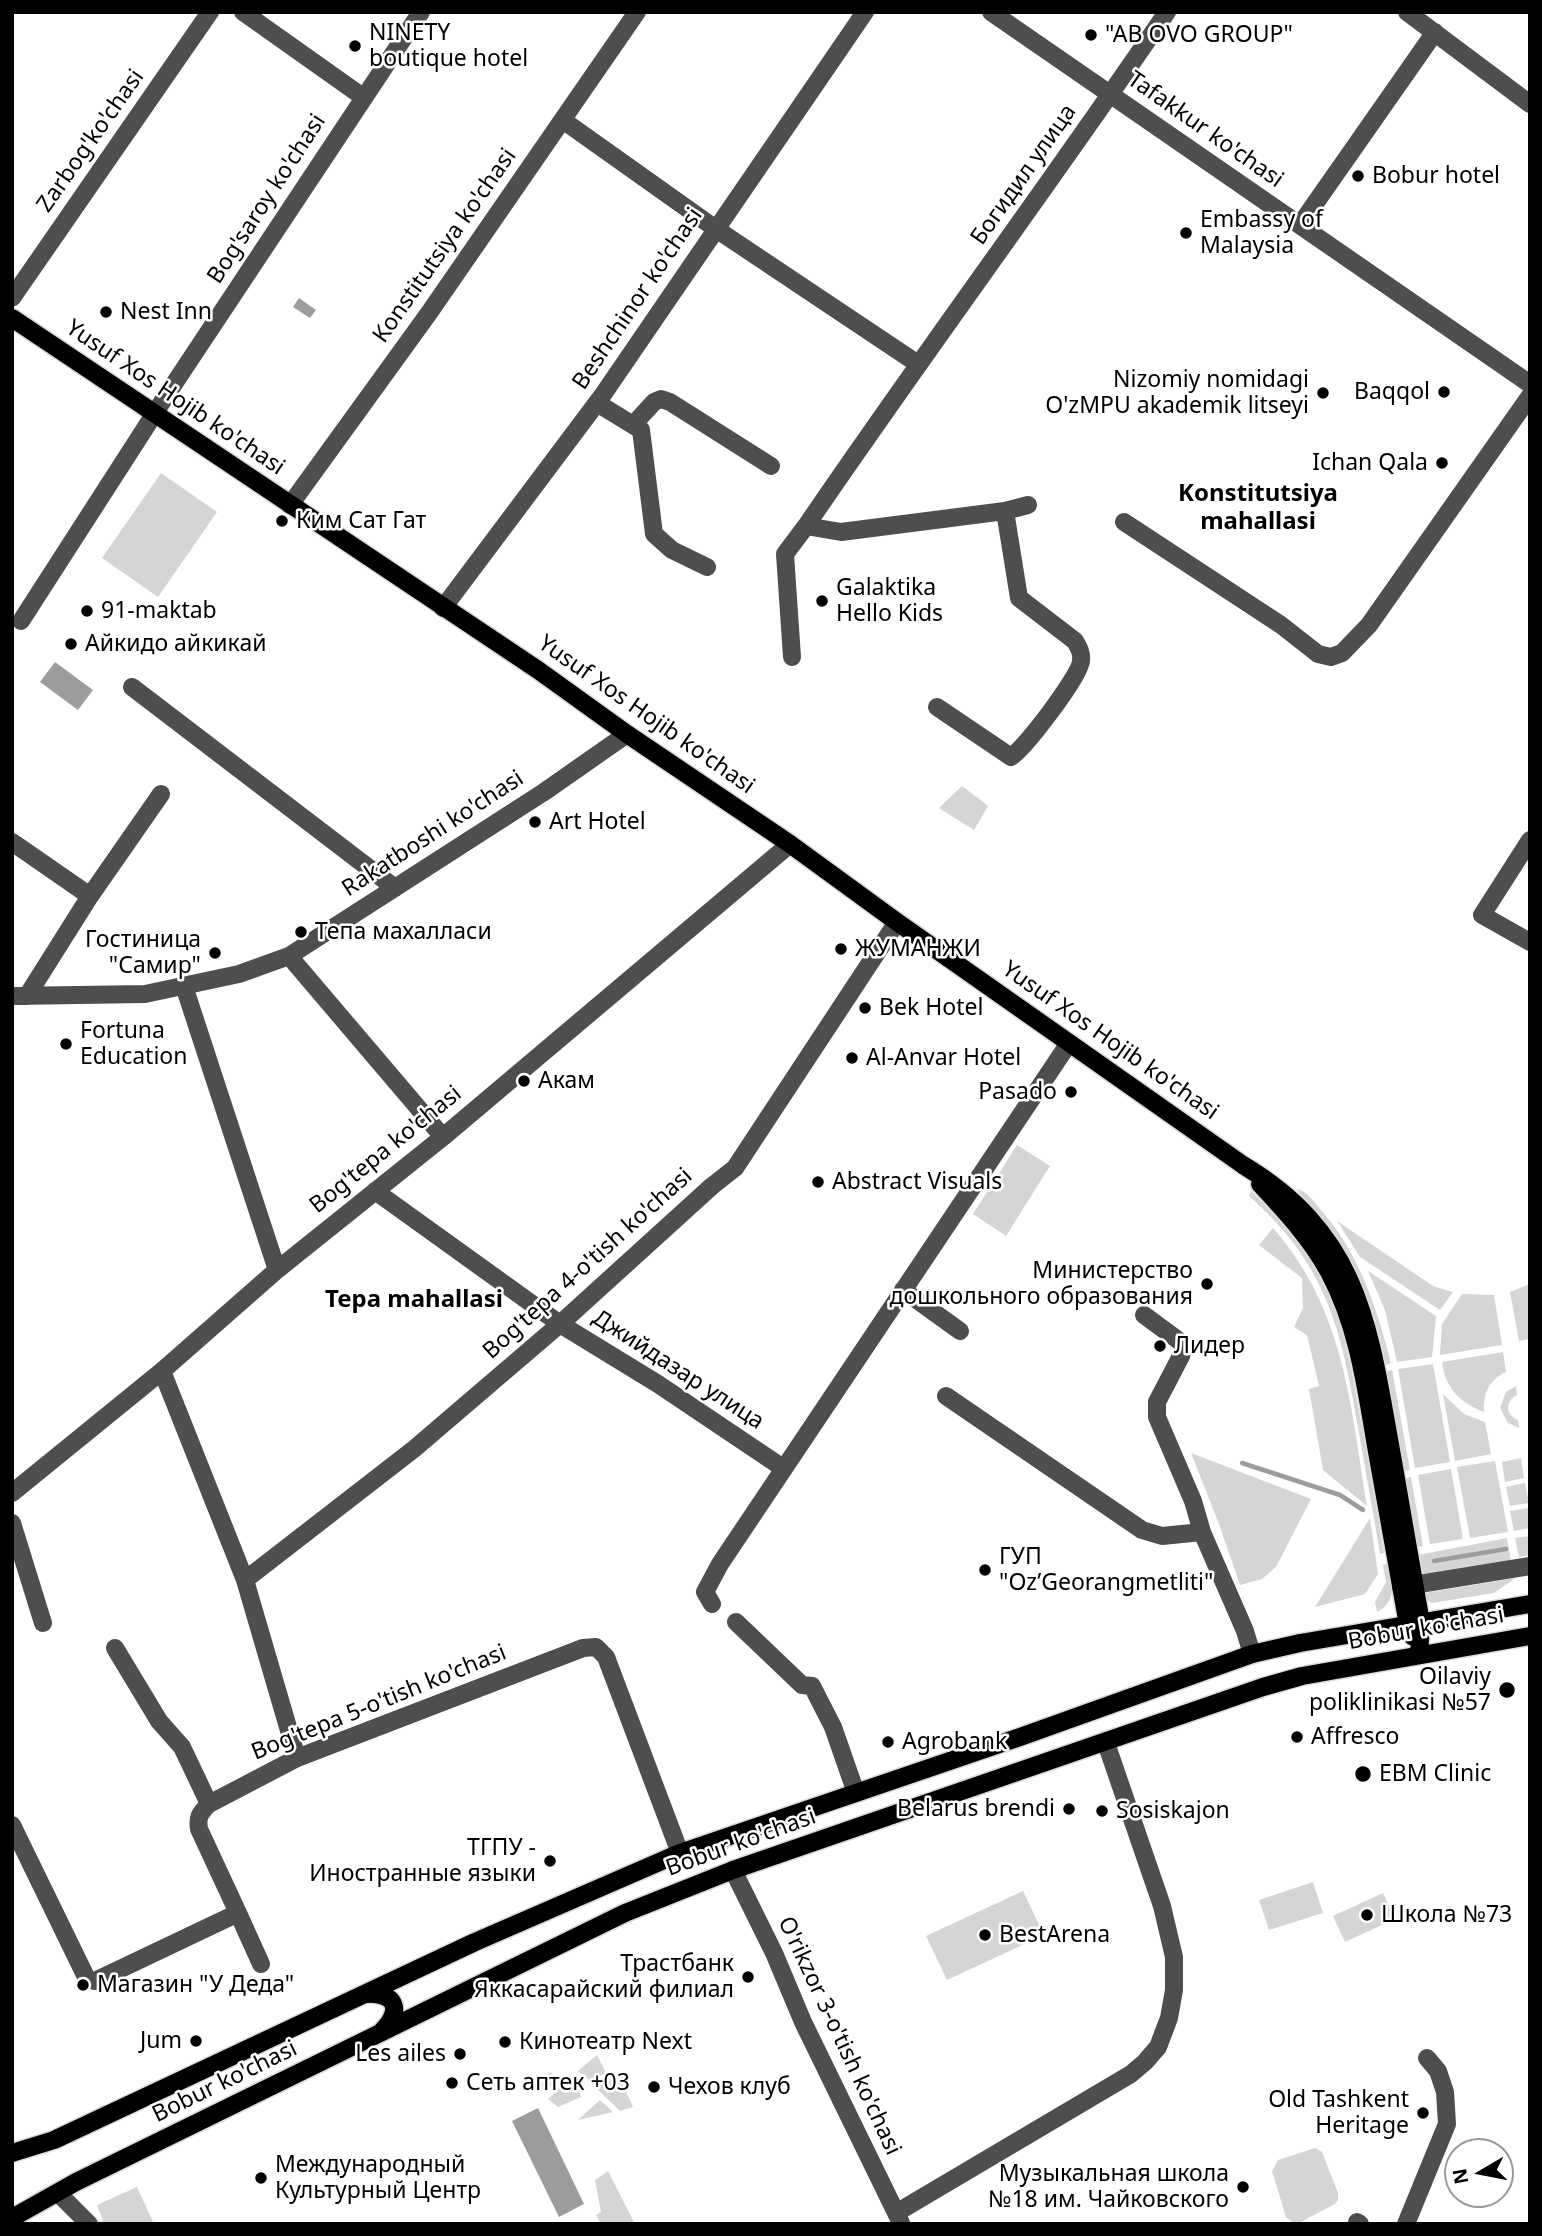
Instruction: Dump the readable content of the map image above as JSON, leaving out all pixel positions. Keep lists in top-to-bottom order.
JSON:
{
  "streets": {
    "main road": ["Yusuf Xos Hojib ko'chasi", "Bobur ko'chasi"],
    "street": [
      "Tafakkur ko'chasi",
      "Zarbog'ko'chasi",
      "Богидил улица",
      "Bog'saroy ko'chasi",
      "Konstitutsiya ko'chasi",
      "Beshchinor ko'chasi",
      "Rakatboshi ko'chasi",
      "Bog'tepa ko'chasi",
      "Bog'tepa 4-o'tish ko'chasi",
      "Джийдазар улица",
      "Bog'tepa 5-o'tish ko'chasi",
      "O'rikzor 3-o'tish ko'chasi"
    ]
  },
  "crossings": [
    ["Tafakkur ko'chasi", "Богидил улица"],
    ["Bog'saroy ko'chasi", "Yusuf Xos Hojib ko'chasi"],
    ["Konstitutsiya ko'chasi", "Yusuf Xos Hojib ko'chasi"],
    ["Beshchinor ko'chasi", "Yusuf Xos Hojib ko'chasi"],
    ["Yusuf Xos Hojib ko'chasi", "Rakatboshi ko'chasi"],
    ["Yusuf Xos Hojib ko'chasi", "Bog'tepa ko'chasi"],
    ["Yusuf Xos Hojib ko'chasi", "Bog'tepa 4-o'tish ko'chasi"],
    ["Yusuf Xos Hojib ko'chasi", "Bobur ko'chasi"],
    ["Bog'tepa ko'chasi", "Джийдазар улица"],
    ["Bog'tepa 4-o'tish ko'chasi", "Джийдазар улица"],
    ["Bobur ko'chasi", "Bog'tepa 5-o'tish ko'chasi"],
    ["Bobur ko'chasi", "O'rikzor 3-o'tish ko'chasi"]
  ],
  "districts": ["Konstitutsiya mahallasi", "Tepa mahallasi"],
  "places": [
    "\"AB OVO GROUP\"",
    "NINETY boutique hotel",
    "Bobur hotel",
    "Embassy of Malaysia",
    "Nest Inn",
    "Baqqol",
    "Nizomiy nomidagi O'zMPU akademik litseyi",
    "Ichan Qala",
    "Ким Сат Гат",
    "Galaktika Hello Kids",
    "91-maktab",
    "Айкидо айкикай",
    "Art Hotel",
    "Тепа махалласи",
    "ЖУМАНЖИ",
    "Гостиница \"Самир\"",
    "Bek Hotel",
    "Fortuna Education",
    "Al-Anvar Hotel",
    "Акам",
    "Pasado",
    "Abstract Visuals",
    "Министерство дошкольного образования",
    "Лидер",
    "ГУП \"Oz’Georangmetliti\"",
    "Oilaviy poliklinikasi №57",
    "Affresco",
    "Agrobank",
    "EBM Clinic",
    "Belarus brendi",
    "Sosiskajon",
    "ТГПУ - Иностранные языки",
    "Школа №73",
    "BestArena",
    "Трастбанк Яккасарайский филиал",
    "Магазин \"У Деда\"",
    "Jum",
    "Кинотеатр Next",
    "Les ailes",
    "Сеть аптек +03",
    "Чехов клуб",
    "Old Tashkent Heritage",
    "Международный Культурный Центр",
    "Музыкальная школа №18 им. Чайковского"
  ],
  "north": "left"
}
